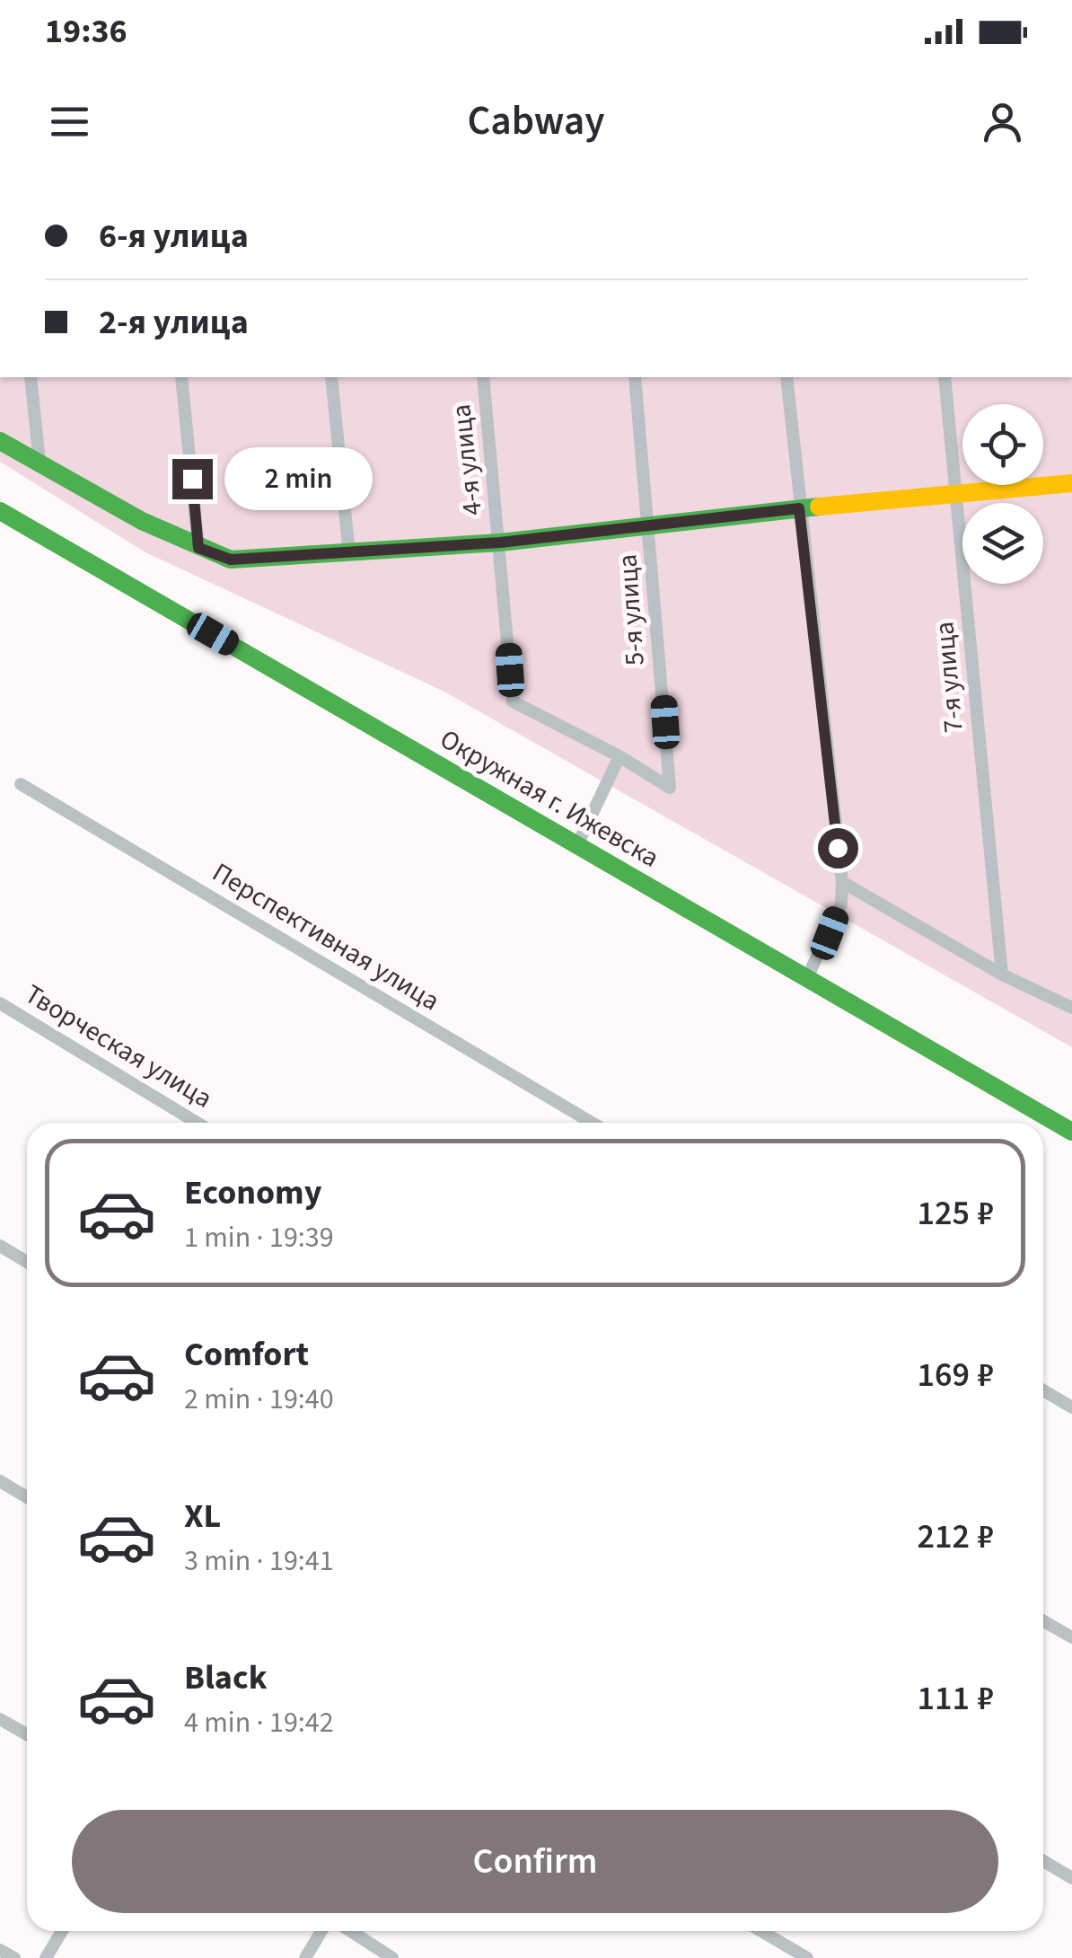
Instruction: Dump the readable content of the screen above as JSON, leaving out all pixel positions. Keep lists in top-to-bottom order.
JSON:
{
  "streets": {
    "main road": ["Окружная г. Ижевска"],
    "street": [
      "4-я улица",
      "5-я улица",
      "7-я улица",
      "Перспективная улица",
      "Творческая улица"
    ]
  },
  "crossings": [
    ["4-я улица", "5-я улица"]
  ],
  "page": {
    "status": "19:36",
    "header": "Cabway",
    "banner": ["6-я улица", "2-я улица"],
    "bubble": "2 min",
    "list": [
      {
        "name": "Economy",
        "note": "1 min · 19:39",
        "value": "125 ₽"
      },
      {
        "name": "Comfort",
        "note": "2 min · 19:40",
        "value": "169 ₽"
      },
      {
        "name": "XL",
        "note": "3 min · 19:41",
        "value": "212 ₽"
      },
      {
        "name": "Black",
        "note": "4 min · 19:42",
        "value": "111 ₽"
      }
    ],
    "buttons": "Confirm"
  }
}
